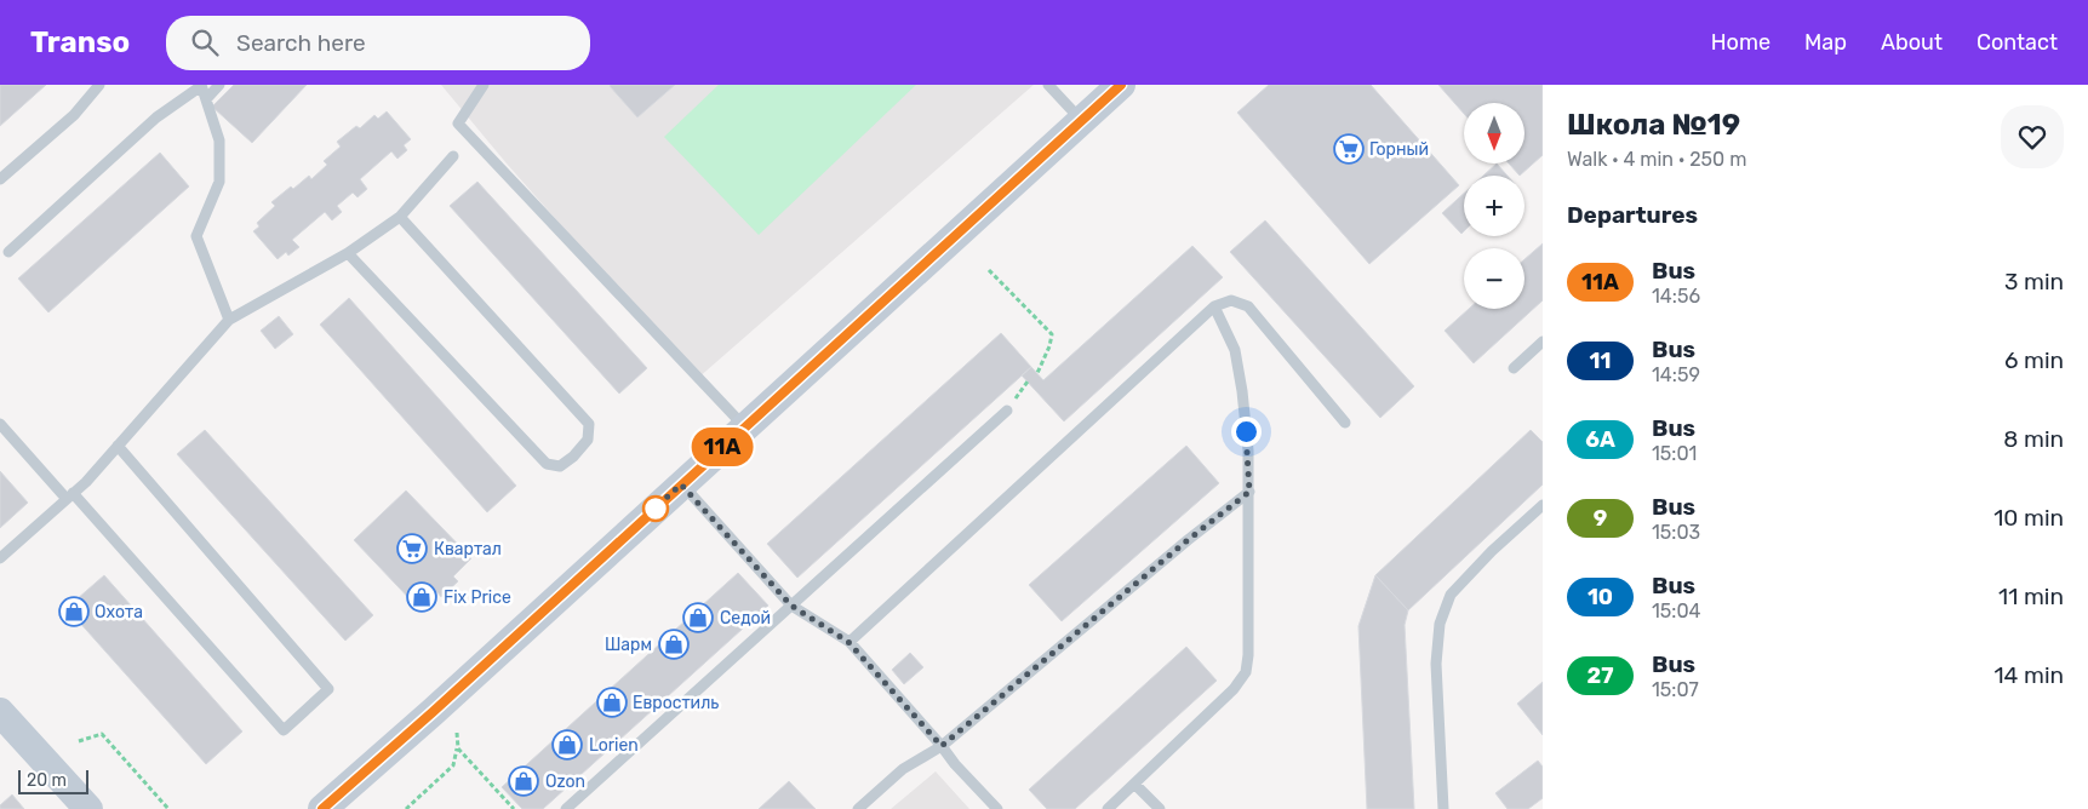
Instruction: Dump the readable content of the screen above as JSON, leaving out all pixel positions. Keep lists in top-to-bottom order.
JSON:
{
  "places": {
    "supermarket": ["Горный", "Квартал"],
    "shop": [
      "Fix Price",
      "Охота",
      "Седой",
      "Шарм",
      "Евростиль",
      "Lorien",
      "Ozon"
    ]
  },
  "lines": ["bus line 11А"],
  "scale_bar": "20 m",
  "north": "bottom",
  "page": {
    "header": "Transo",
    "search": "Search here",
    "nav": [
      "Home",
      "Map",
      "About",
      "Contact"
    ],
    "on_map": "11А",
    "heading": [
      ["Школа №19", "Walk · 4 min · 250 m"],
      "Departures"
    ],
    "map_buttons": ["+", "−"],
    "list": [
      {
        "mark": "11А",
        "name": "Bus",
        "note": "14:56",
        "value": "3 min"
      },
      {
        "mark": "11",
        "name": "Bus",
        "note": "14:59",
        "value": "6 min"
      },
      {
        "mark": "6А",
        "name": "Bus",
        "note": "15:01",
        "value": "8 min"
      },
      {
        "mark": "9",
        "name": "Bus",
        "note": "15:03",
        "value": "10 min"
      },
      {
        "mark": "10",
        "name": "Bus",
        "note": "15:04",
        "value": "11 min"
      },
      {
        "mark": "27",
        "name": "Bus",
        "note": "15:07",
        "value": "14 min"
      }
    ],
    "scale": "20 m"
  }
}
